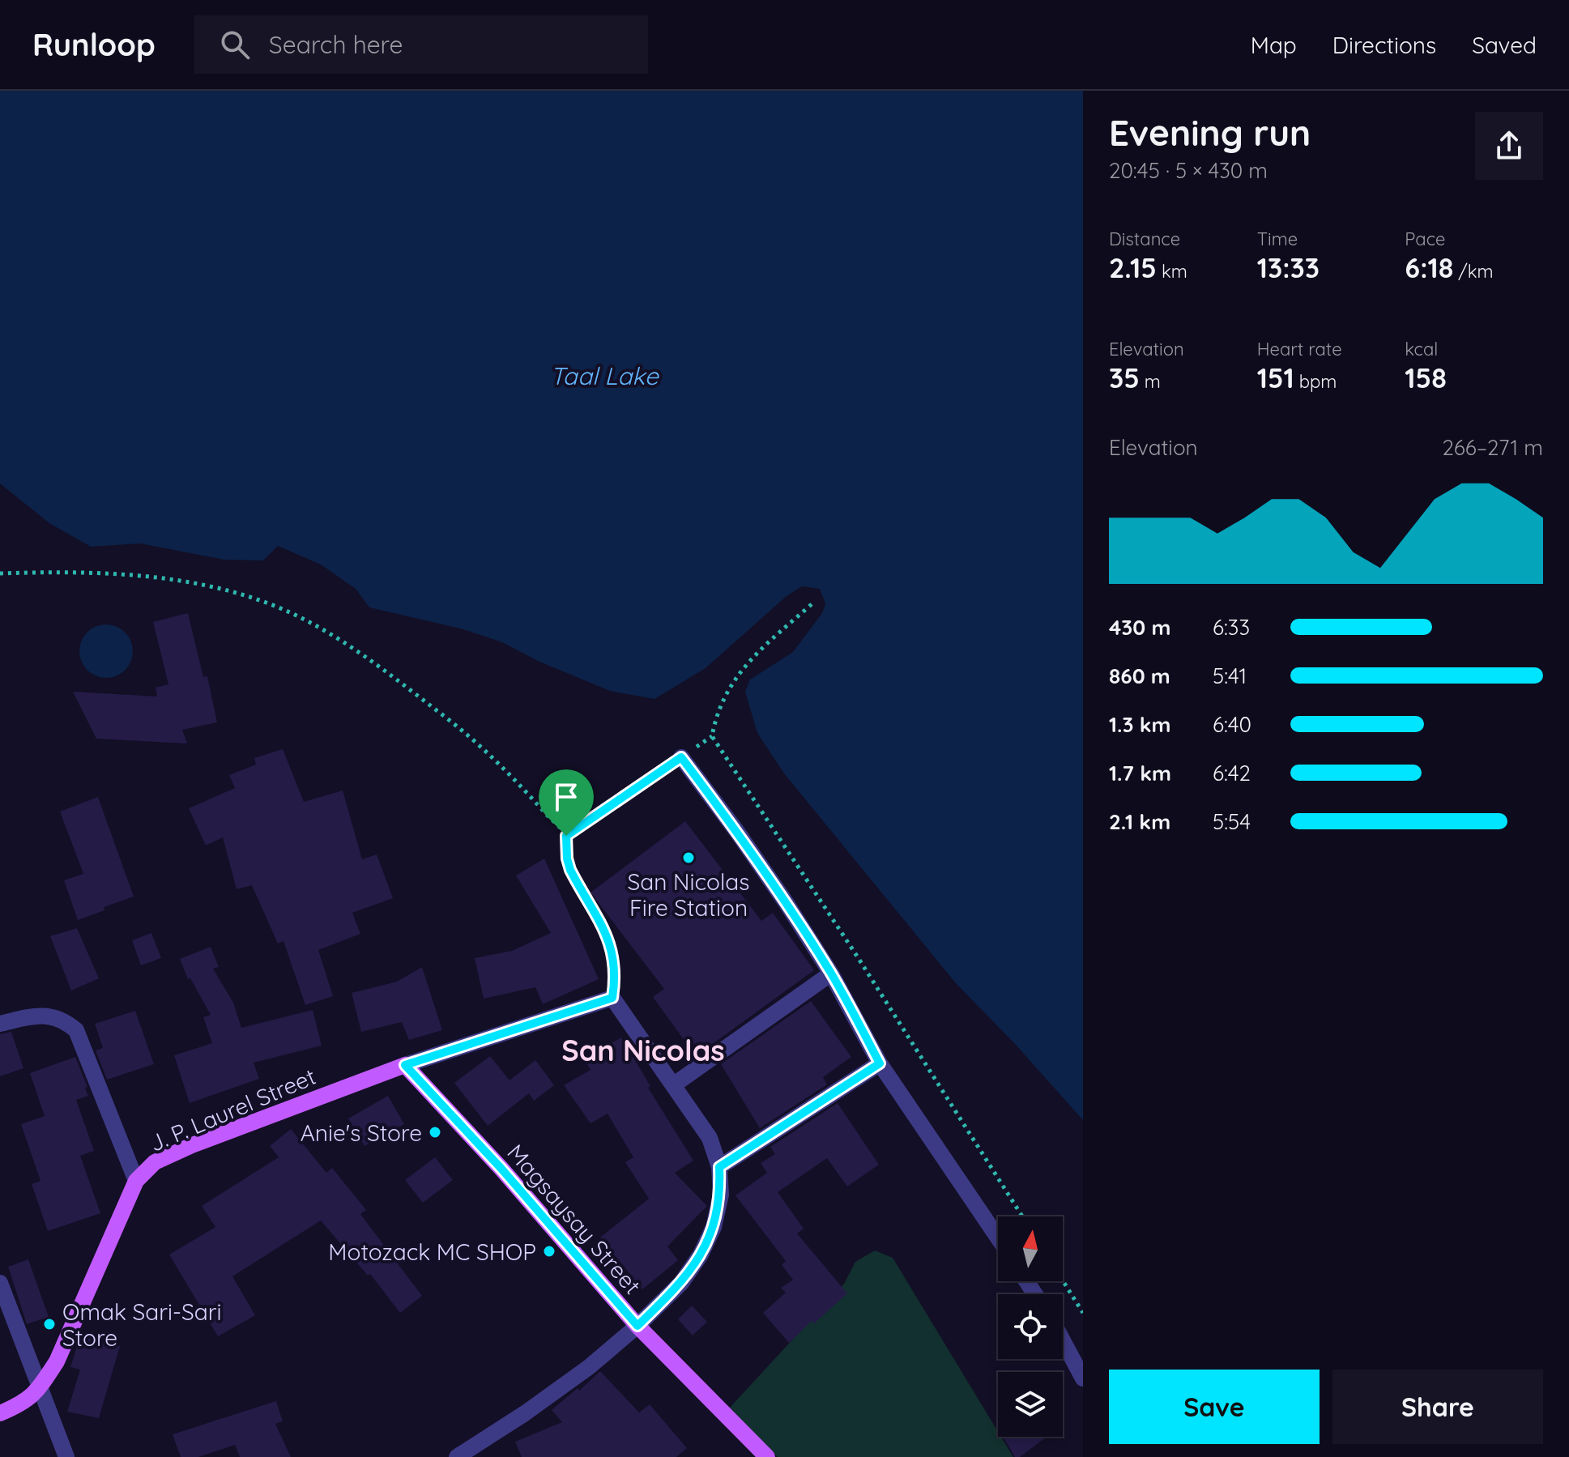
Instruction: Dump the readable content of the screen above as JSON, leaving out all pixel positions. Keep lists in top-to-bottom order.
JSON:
{
  "streets": {
    "main road": ["J. P. Laurel Street", "Magsaysay Street"]
  },
  "crossings": [
    ["J. P. Laurel Street", "Magsaysay Street"]
  ],
  "districts": ["San Nicolas"],
  "water": ["Taal Lake"],
  "places": [
    "San Nicolas Fire Station",
    "Anie's Store",
    "Motozack MC SHOP",
    "Omak Sari-Sari Store"
  ],
  "north": "top",
  "page": {
    "header": "Runloop",
    "search": "Search here",
    "nav": ["Map", "Directions", "Saved"],
    "heading": ["Evening run", "20:45 · 5 × 430 m"],
    "stats": [
      ["Distance", "2.15 km"],
      ["Time", "13:33"],
      ["Pace", "6:18 /km"],
      ["Elevation", "35 m"],
      ["Heart rate", "151 bpm"],
      ["kcal", "158"]
    ],
    "chart": ["Elevation", "266–271 m"],
    "list": [
      {
        "name": "430 m",
        "note": "6:33"
      },
      {
        "name": "860 m",
        "note": "5:41"
      },
      {
        "name": "1.3 km",
        "note": "6:40"
      },
      {
        "name": "1.7 km",
        "note": "6:42"
      },
      {
        "name": "2.1 km",
        "note": "5:54"
      }
    ],
    "buttons": ["Save", "Share"]
  }
}
